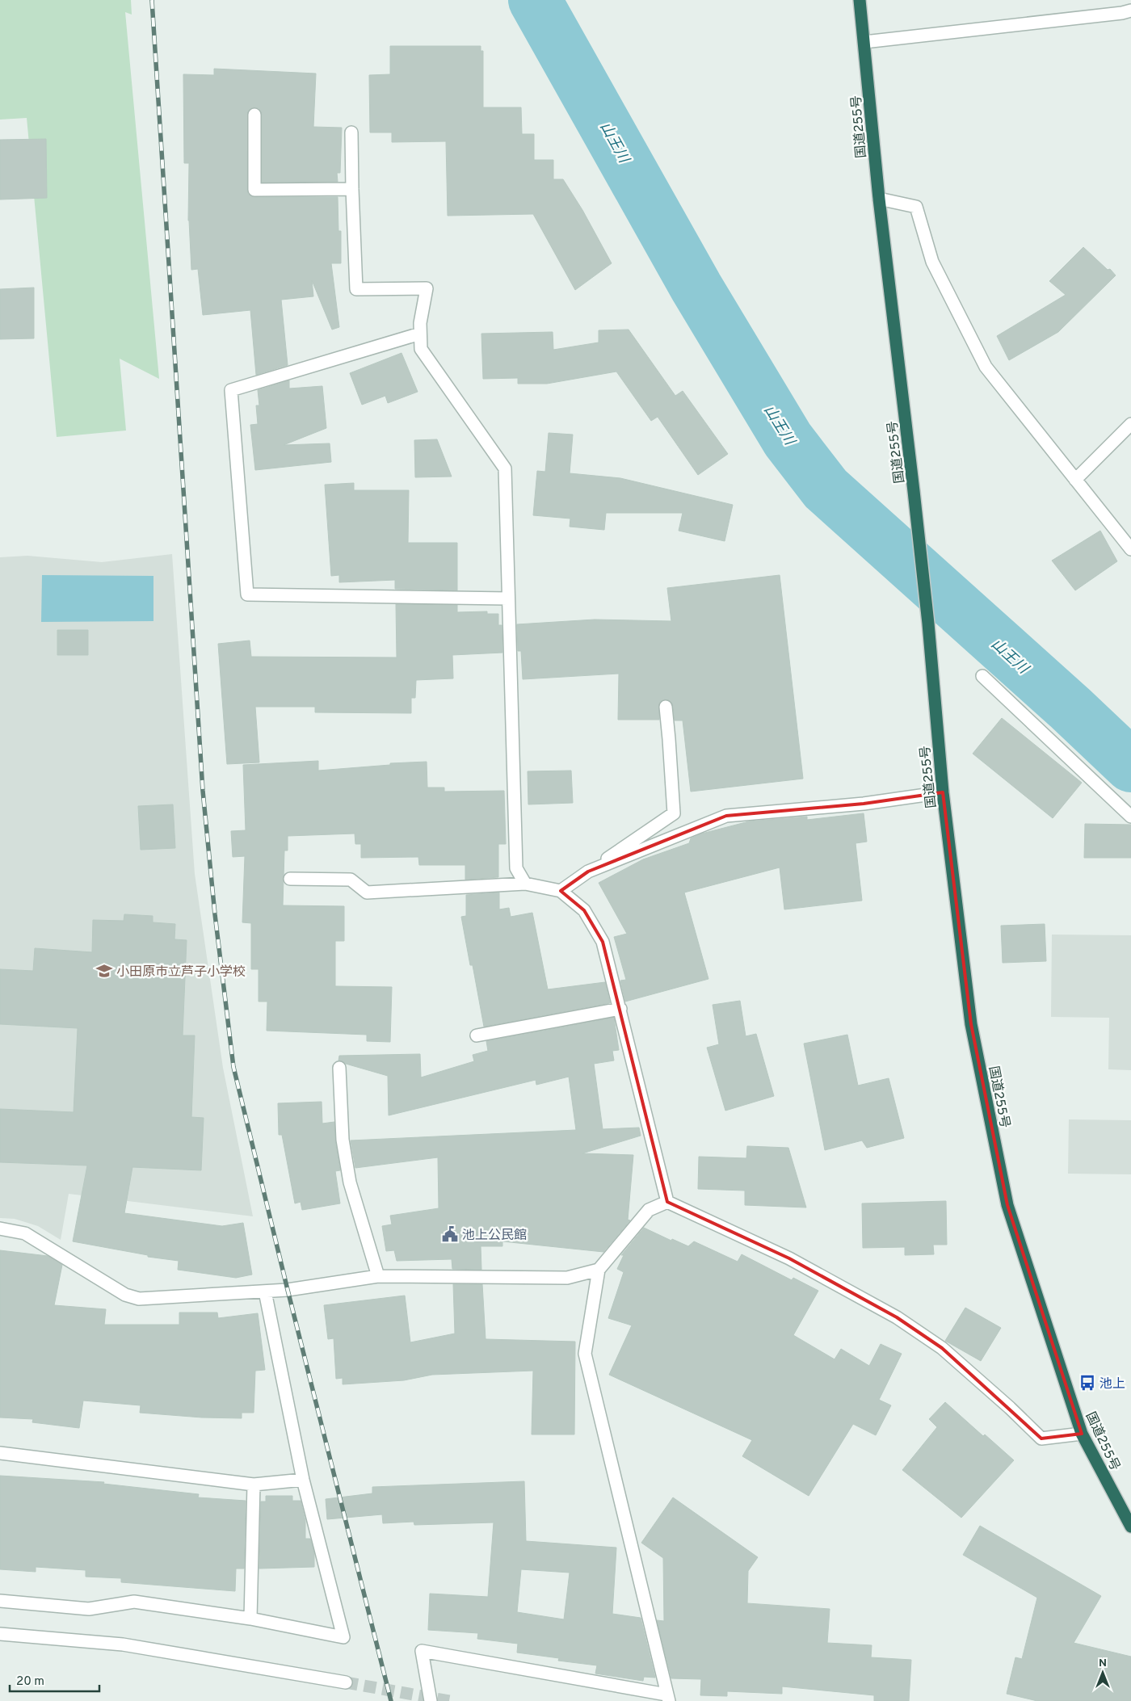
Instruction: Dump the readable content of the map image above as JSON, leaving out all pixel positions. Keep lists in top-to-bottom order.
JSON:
{
  "streets": {
    "highway": ["国道255号"]
  },
  "water": ["山王川"],
  "places": {
    "school or university": ["小田原市立芦子小学校"],
    "public building": ["池上公民館"],
    "bus stop": ["池上"]
  },
  "scale_bar": "20 m",
  "north": "top"
}
